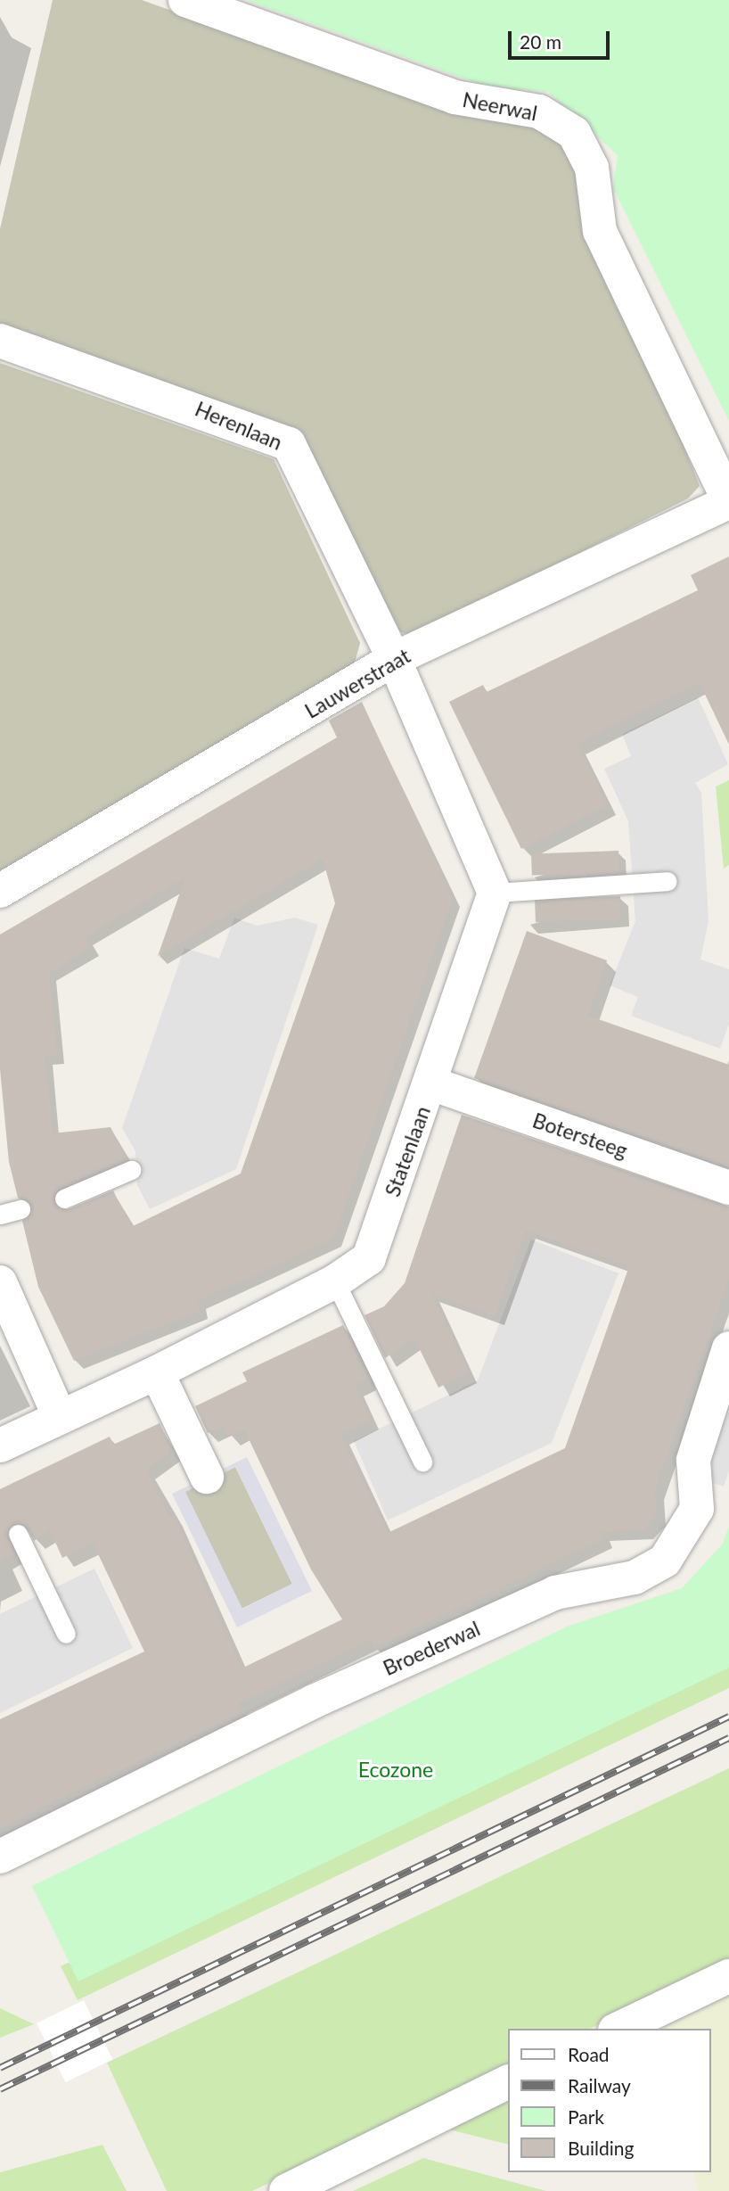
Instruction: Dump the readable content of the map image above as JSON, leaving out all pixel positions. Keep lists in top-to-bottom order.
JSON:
{
  "streets": {
    "street": [
      "Neerwal",
      "Herenlaan",
      "Lauwerstraat",
      "Botersteeg",
      "Statenlaan",
      "Broederwal"
    ]
  },
  "crossings": [
    ["Neerwal", "Lauwerstraat"],
    ["Herenlaan", "Lauwerstraat"],
    ["Botersteeg", "Statenlaan"]
  ],
  "parks": ["Ecozone"],
  "legend": [
    "Road",
    "Railway",
    "Park",
    "Building"
  ],
  "scale_bar": "20 m"
}
